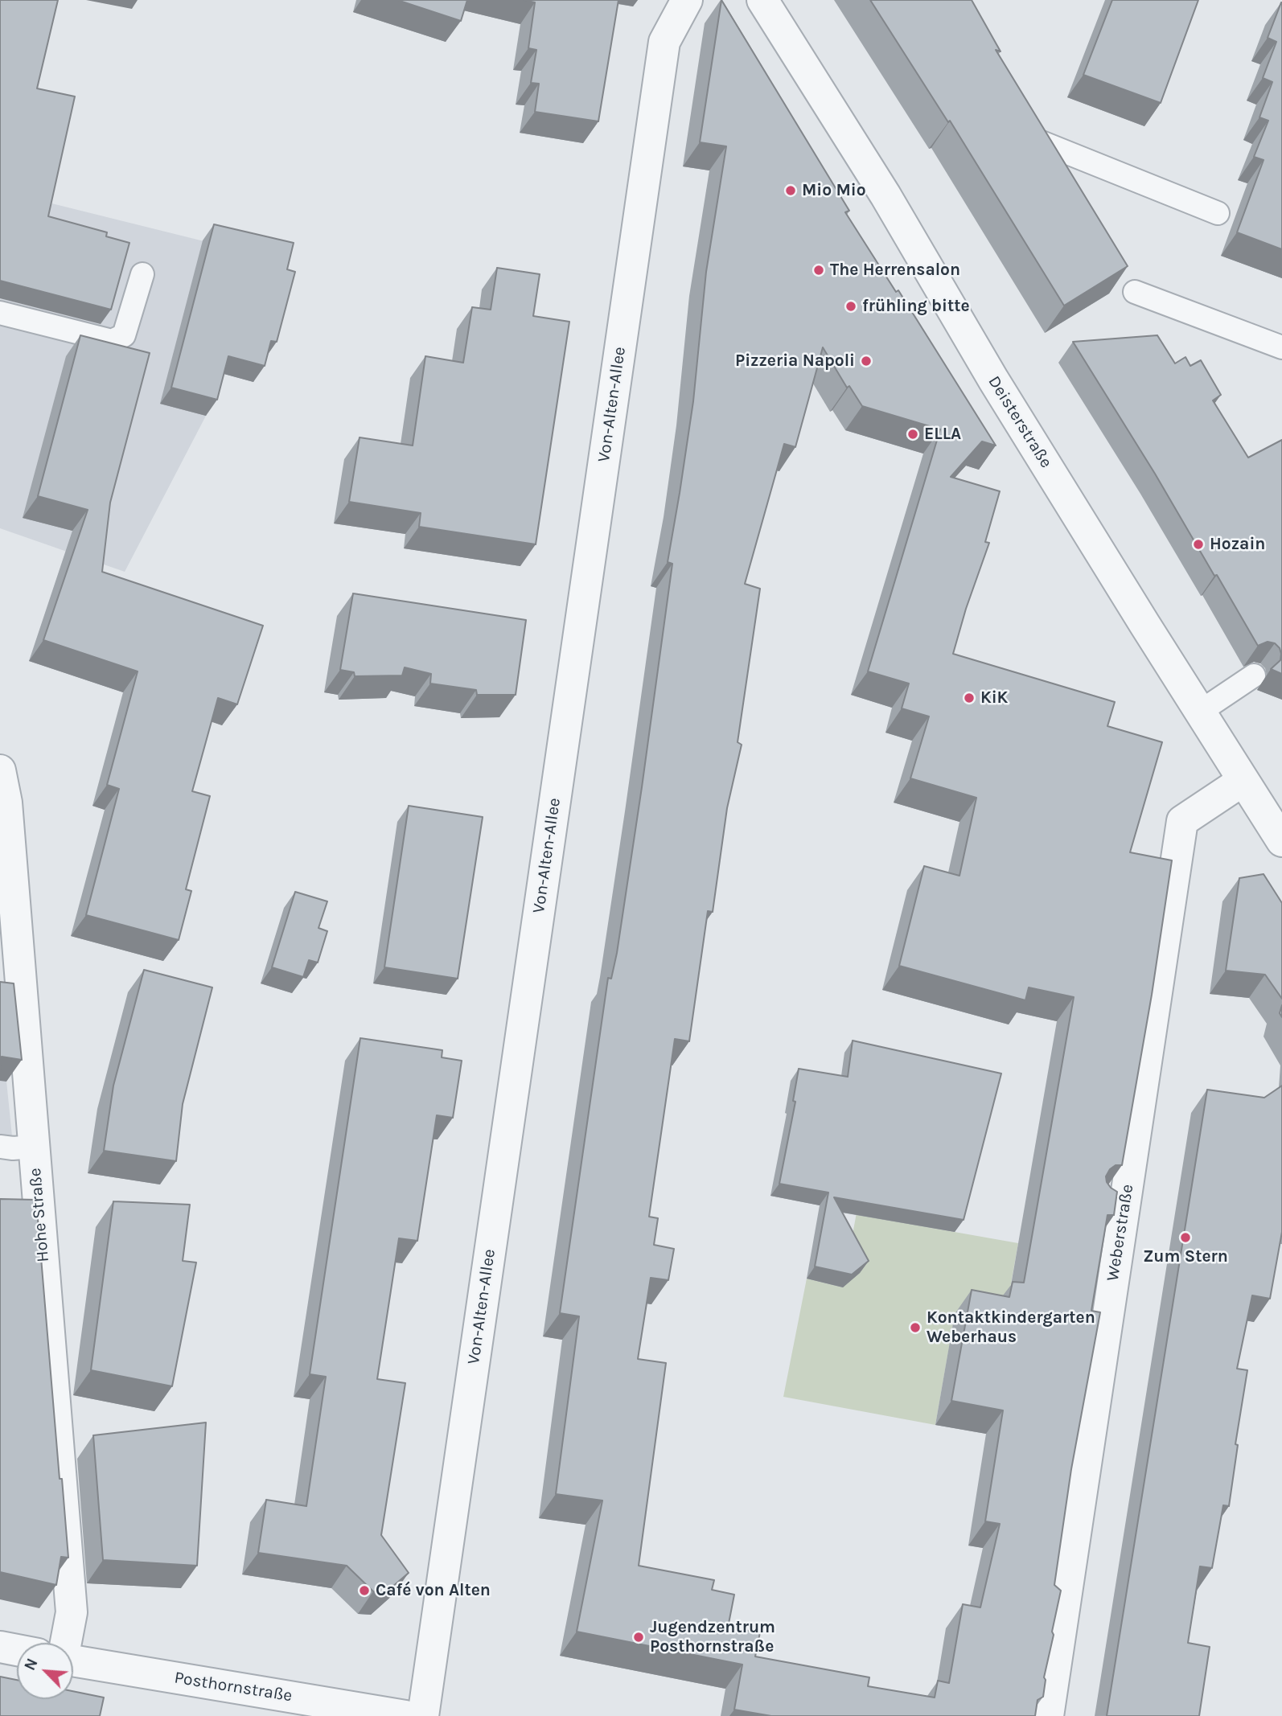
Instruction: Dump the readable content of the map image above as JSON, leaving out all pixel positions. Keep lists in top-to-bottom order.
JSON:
{
  "streets": {
    "street": [
      "Von-Alten-Allee",
      "Deisterstraße",
      "Hohe Straße",
      "Weberstraße",
      "Posthornstraße"
    ]
  },
  "crossings": [
    ["Deisterstraße", "Weberstraße"]
  ],
  "places": [
    "Mio Mio",
    "The Herrensalon",
    "frühling bitte",
    "Pizzeria Napoli",
    "ELLA",
    "Hozain",
    "KiK",
    "Zum Stern",
    "Kontaktkindergarten Weberhaus",
    "Café von Alten",
    "Jugendzentrum Posthornstraße"
  ],
  "north": "top left"
}
